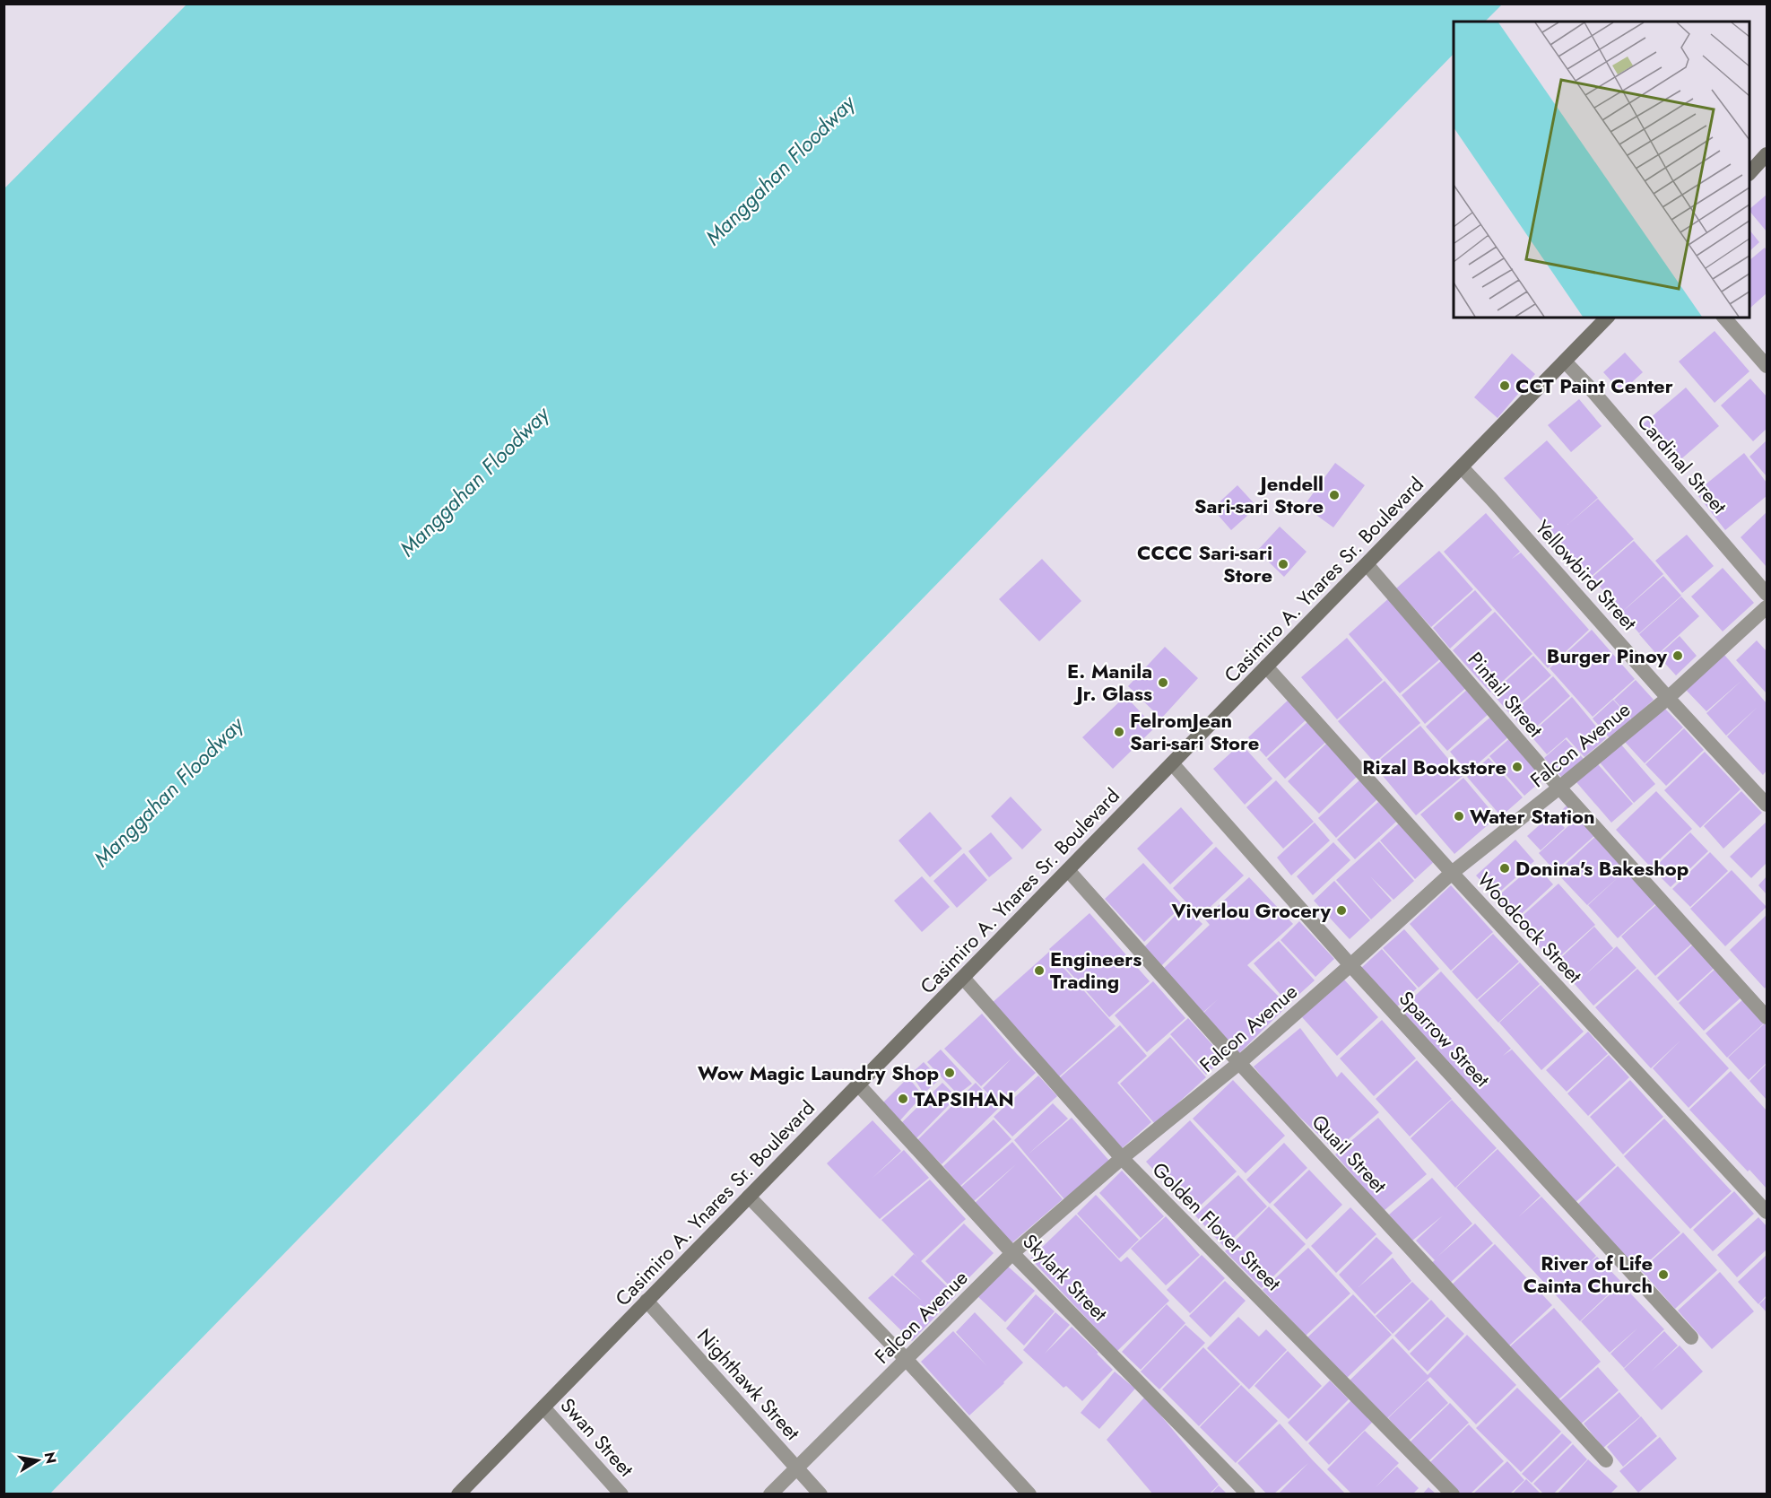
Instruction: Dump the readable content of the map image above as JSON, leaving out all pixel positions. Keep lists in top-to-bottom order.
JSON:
{
  "streets": {
    "main road": ["Casimiro A. Ynares Sr. Boulevard"],
    "street": [
      "Cardinal Street",
      "Yellowbird Street",
      "Pintail Street",
      "Falcon Avenue",
      "Woodcock Street",
      "Sparrow Street",
      "Quail Street",
      "Golden Flover Street",
      "Skylark Street",
      "Nighthawk Street",
      "Swan Street"
    ]
  },
  "crossings": [
    ["Cardinal Street", "Casimiro A. Ynares Sr. Boulevard"],
    ["Yellowbird Street", "Casimiro A. Ynares Sr. Boulevard"],
    ["Yellowbird Street", "Falcon Avenue"],
    ["Casimiro A. Ynares Sr. Boulevard", "Pintail Street"],
    ["Casimiro A. Ynares Sr. Boulevard", "Woodcock Street"],
    ["Casimiro A. Ynares Sr. Boulevard", "Sparrow Street"],
    ["Casimiro A. Ynares Sr. Boulevard", "Quail Street"],
    ["Casimiro A. Ynares Sr. Boulevard", "Golden Flover Street"],
    ["Casimiro A. Ynares Sr. Boulevard", "Skylark Street"],
    ["Casimiro A. Ynares Sr. Boulevard", "Nighthawk Street"],
    ["Casimiro A. Ynares Sr. Boulevard", "Swan Street"],
    ["Pintail Street", "Falcon Avenue"],
    ["Falcon Avenue", "Woodcock Street"],
    ["Falcon Avenue", "Sparrow Street"],
    ["Falcon Avenue", "Quail Street"],
    ["Falcon Avenue", "Golden Flover Street"],
    ["Falcon Avenue", "Skylark Street"],
    ["Falcon Avenue", "Nighthawk Street"]
  ],
  "water": ["Manggahan Floodway"],
  "places": [
    "CCT Paint Center",
    "Jendell Sari-sari Store",
    "CCCC Sari-sari Store",
    "Burger Pinoy",
    "E. Manila Jr. Glass",
    "FelromJean Sari-sari Store",
    "Rizal Bookstore",
    "Water Station",
    "Donina's Bakeshop",
    "Viverlou Grocery",
    "Engineers Trading",
    "Wow Magic Laundry Shop",
    "TAPSIHAN",
    "River of Life Cainta Church"
  ],
  "north": "right"
}
